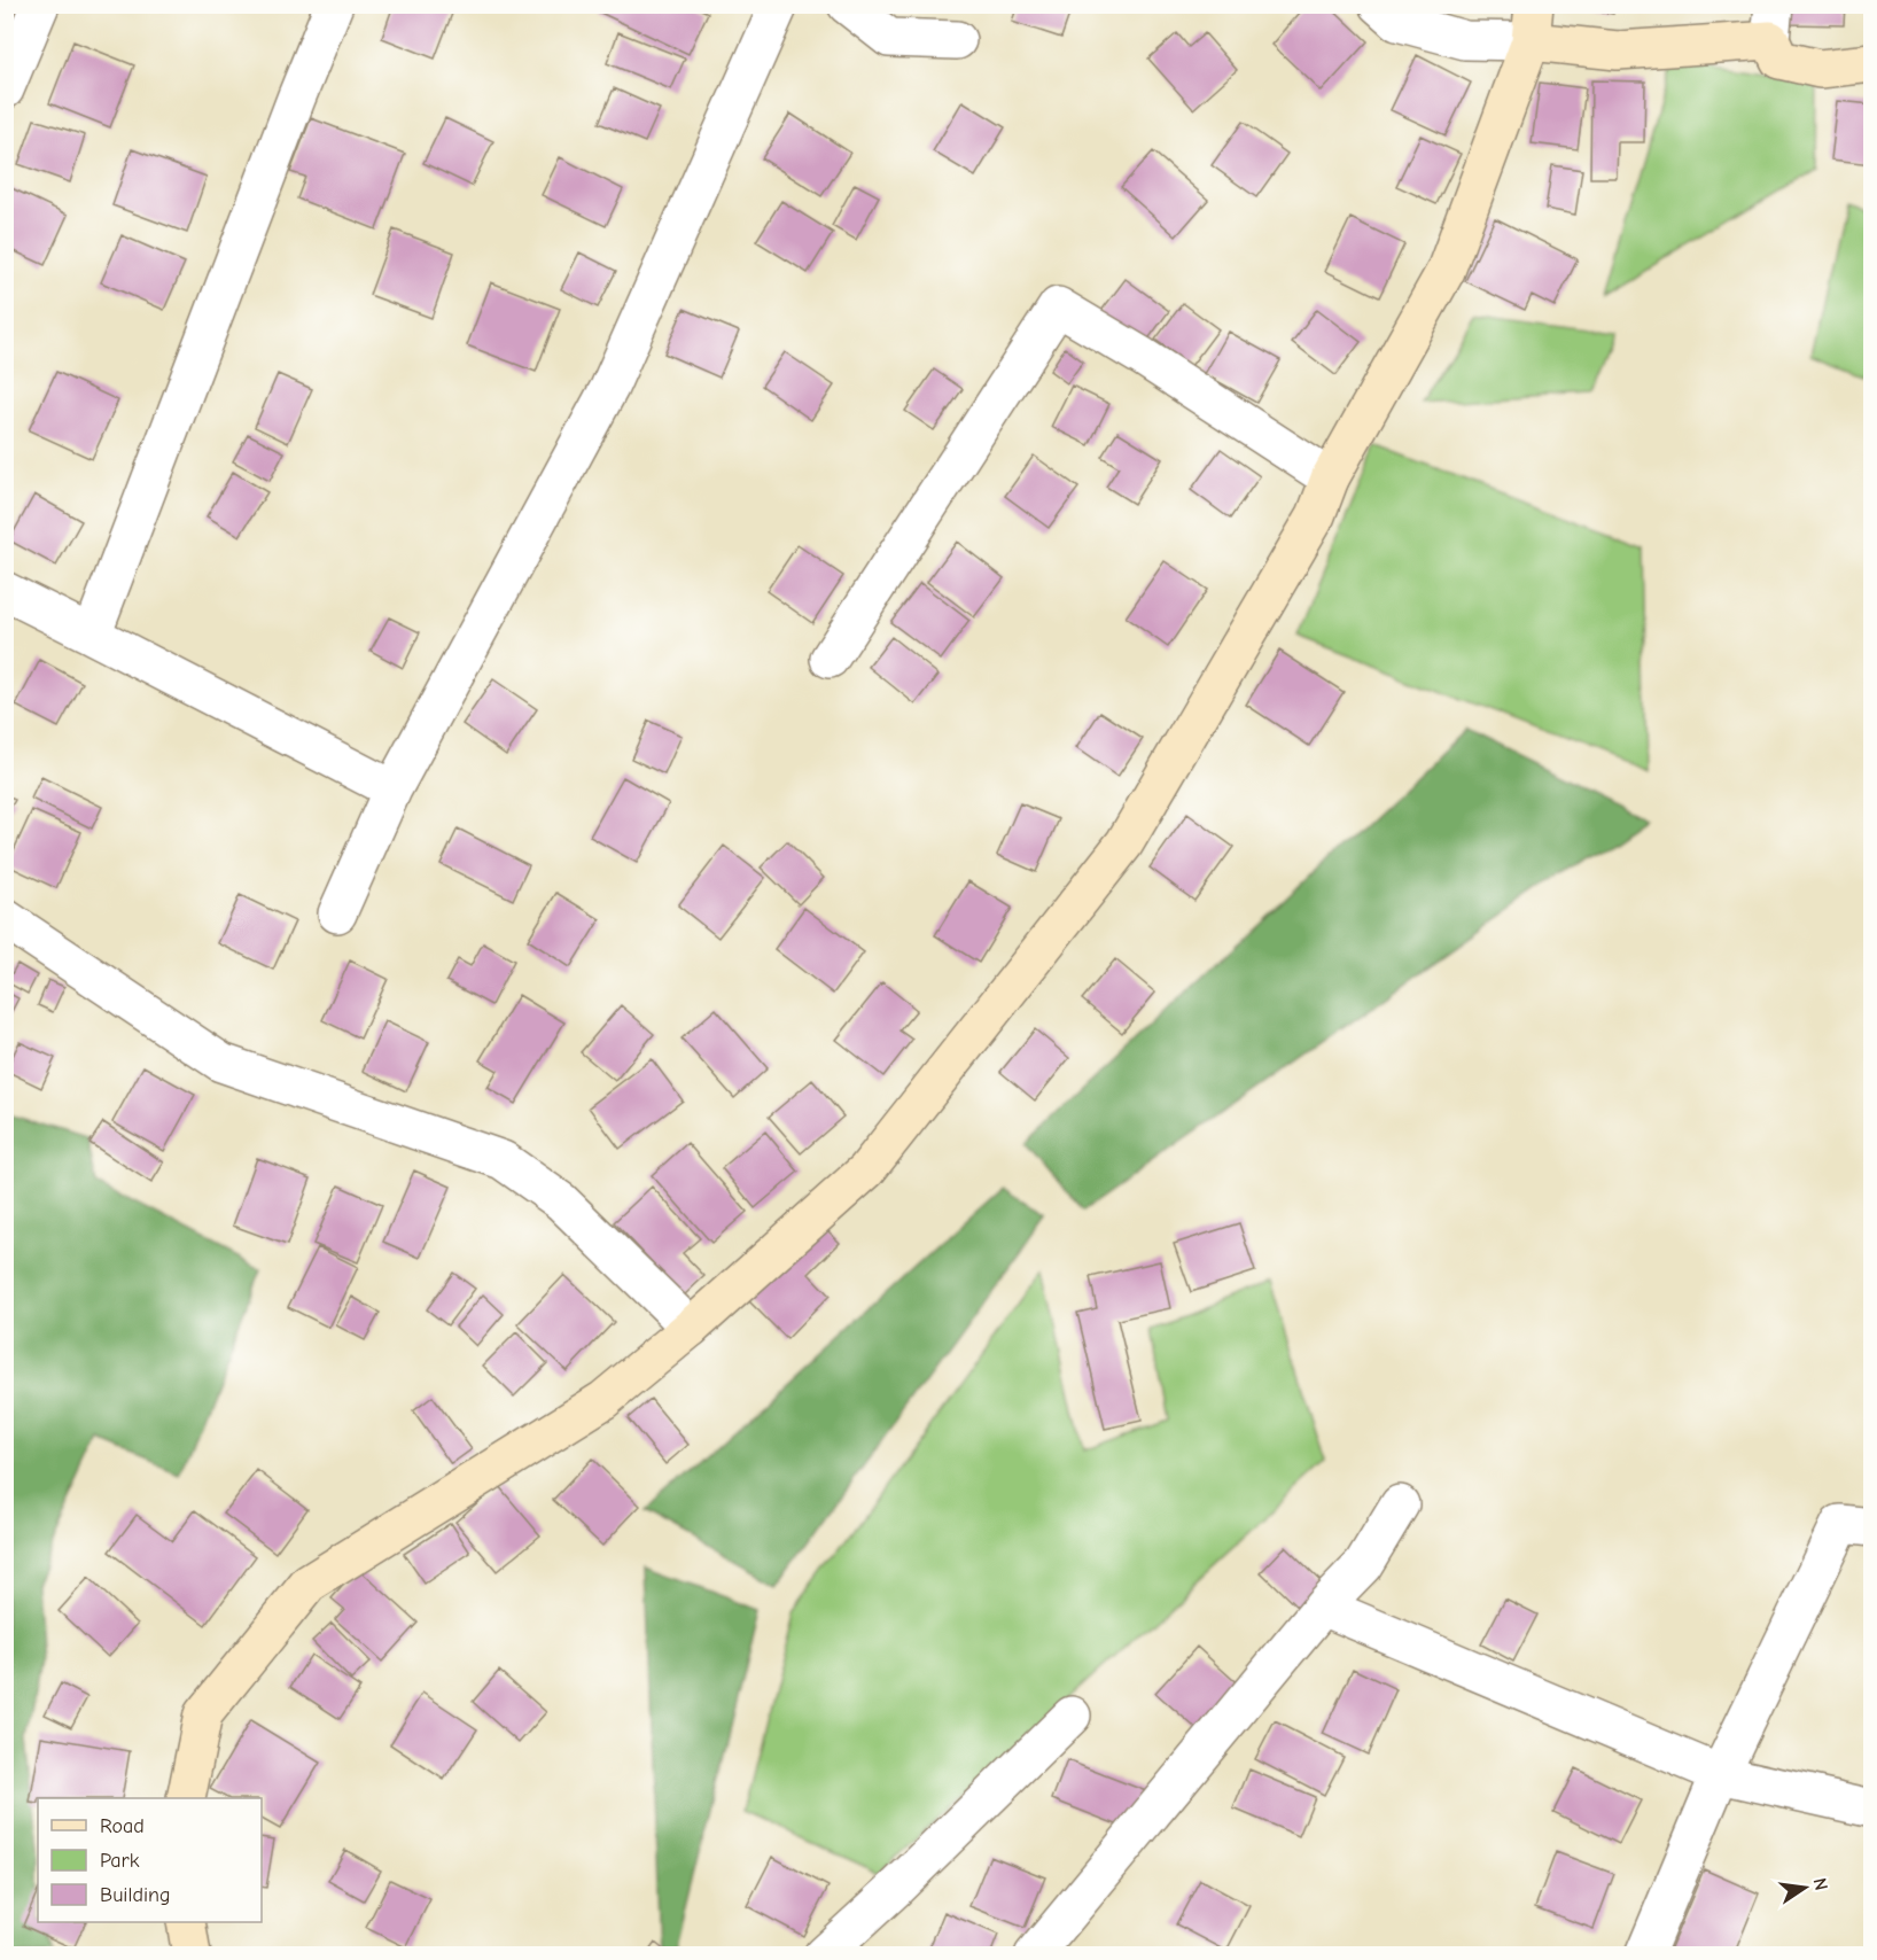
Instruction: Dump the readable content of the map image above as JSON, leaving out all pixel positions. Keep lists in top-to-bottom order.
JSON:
{
  "legend": ["Road", "Park", "Building"],
  "north": "right"
}
